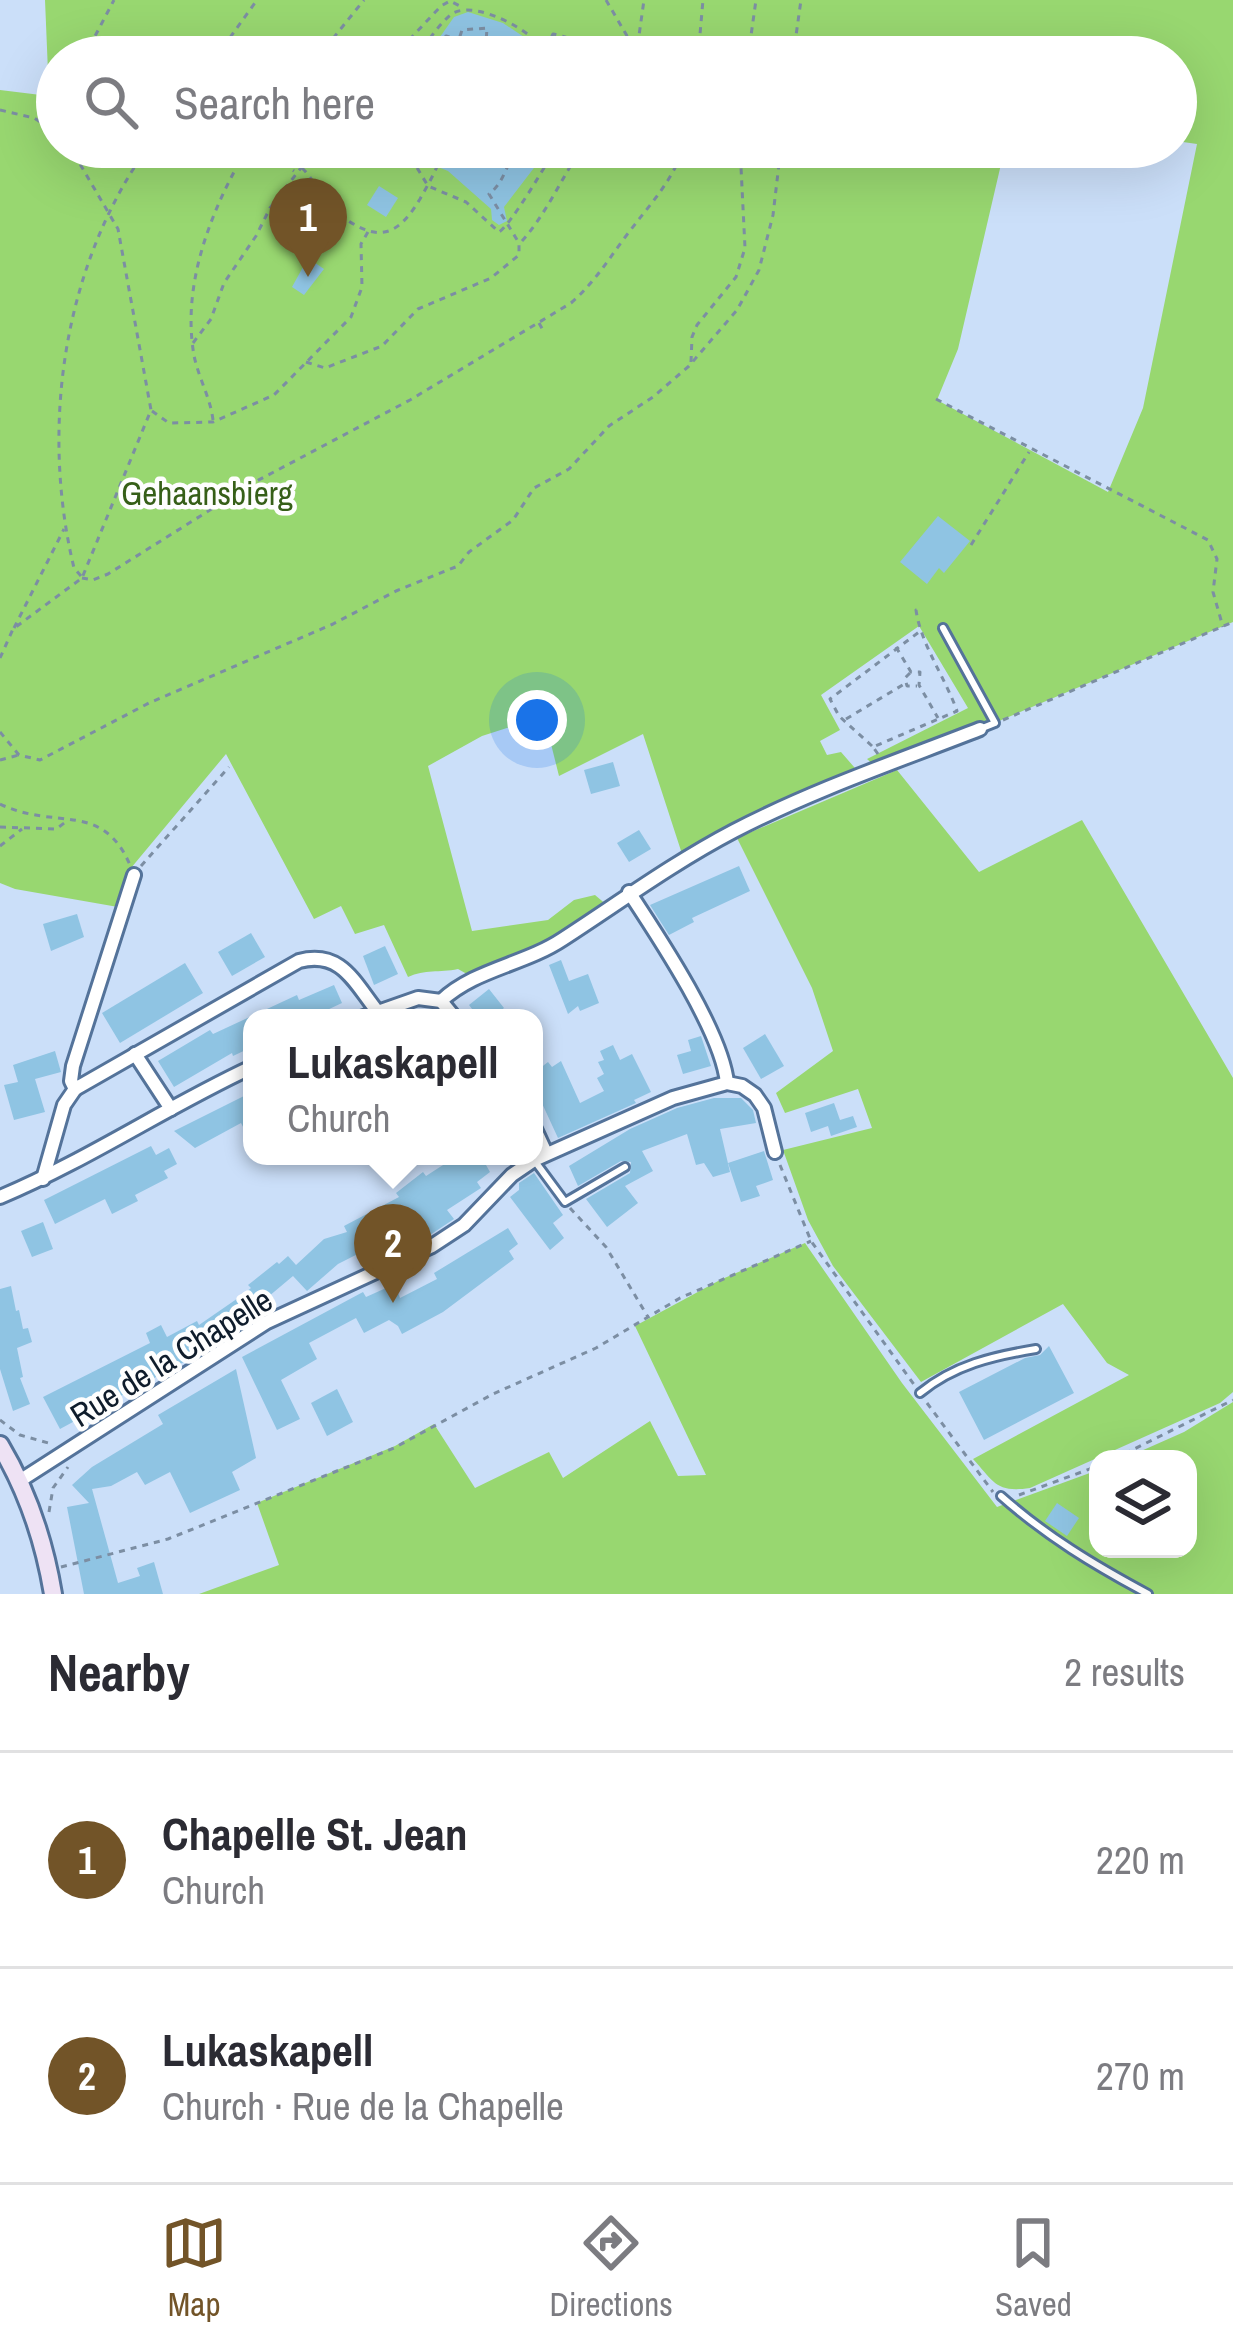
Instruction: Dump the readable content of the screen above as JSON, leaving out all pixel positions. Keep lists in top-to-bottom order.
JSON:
{
  "streets": {
    "street": ["Rue de la Chapelle"]
  },
  "parks": ["Gehaansbierg"],
  "page": {
    "search": "Search here",
    "pins": ["1", "2"],
    "popup": ["Lukaskapell", "Church"],
    "heading": ["Nearby", "2 results"],
    "list": [
      {
        "mark": "1",
        "name": "Chapelle St. Jean",
        "note": "Church",
        "value": "220 m"
      },
      {
        "mark": "2",
        "name": "Lukaskapell",
        "note": "Church · Rue de la Chapelle",
        "value": "270 m"
      }
    ],
    "nav": ["Map", "Directions", "Saved"]
  }
}
